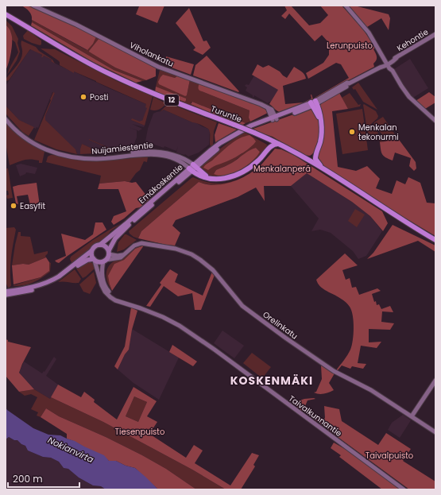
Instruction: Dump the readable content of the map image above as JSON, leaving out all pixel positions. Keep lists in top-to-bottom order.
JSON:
{
  "streets": {
    "highway": ["12", "Turuntie"],
    "main road": [
      "Kehontie",
      "Viholankatu",
      "Nuijamiestentie",
      "Emäkoskentie",
      "Orelinkatu",
      "Taivalkunnantie"
    ]
  },
  "crossings": [
    ["Kehontie", "Emäkoskentie"],
    ["Viholankatu", "Emäkoskentie"],
    ["Nuijamiestentie", "Emäkoskentie"],
    ["Emäkoskentie", "Orelinkatu"],
    ["Emäkoskentie", "Taivalkunnantie"],
    ["Orelinkatu", "Taivalkunnantie"]
  ],
  "districts": ["KOSKENMÄKI"],
  "water": ["Nokianvirta"],
  "parks": [
    "Lerunpuisto",
    "Menkalanperä",
    "Tiesenpuisto",
    "Taivalpuisto"
  ],
  "places": ["Posti", "Menkalan tekonurmi", "Easyfit"],
  "scale_bar": "200 m"
}
